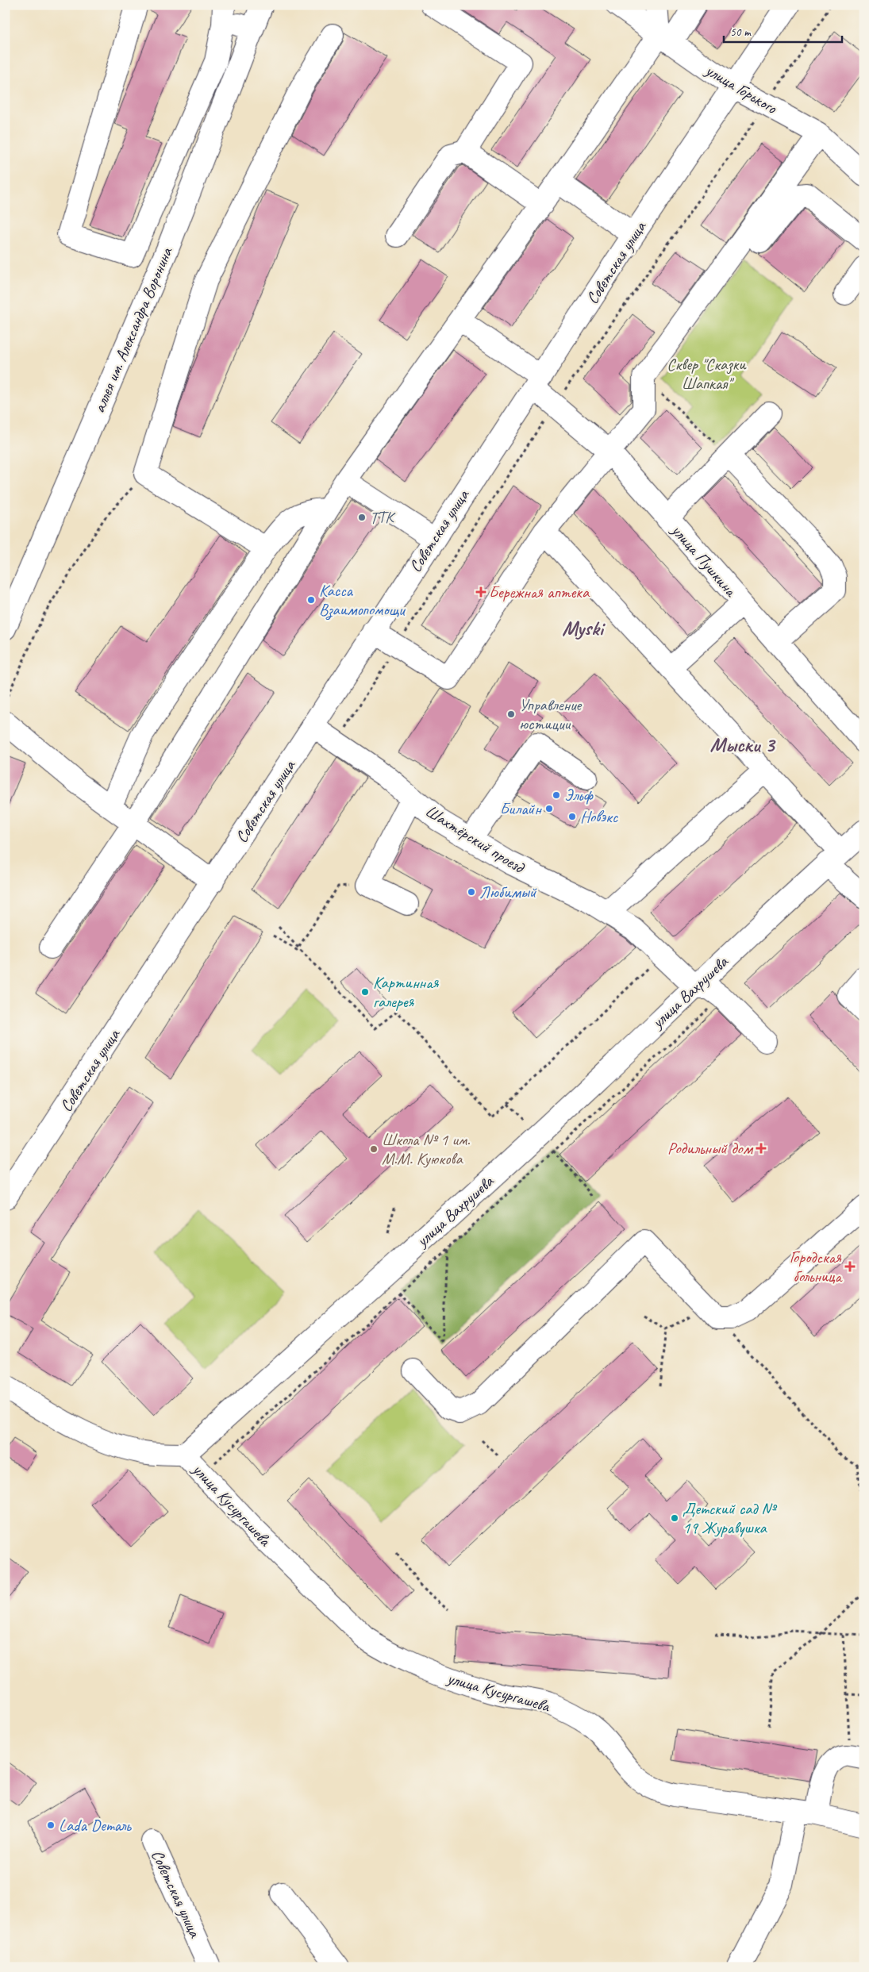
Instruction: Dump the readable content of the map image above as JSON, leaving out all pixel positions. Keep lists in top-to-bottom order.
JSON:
{
  "streets": {
    "street": [
      "улица Горького",
      "Советская улица",
      "аллея им. Александра Воронина",
      "улица Пушкина",
      "Шахтёрский проезд",
      "улица Вахрушева",
      "улица Кусургашева"
    ]
  },
  "crossings": [
    ["улица Горького", "Советская улица"],
    ["Советская улица", "улица Пушкина"],
    ["Советская улица", "Шахтёрский проезд"],
    ["Шахтёрский проезд", "улица Вахрушева"],
    ["улица Вахрушева", "улица Кусургашева"]
  ],
  "districts": ["Myski", "Мыски 3"],
  "parks": ["Сквер \"Сказки Шапкая\""],
  "places": {
    "other": [
      "ТТК",
      "Касса Взаимопомощи",
      "Управление юстиции",
      "Эльф",
      "Билайн",
      "Новэкс",
      "Любимый",
      "Картинная галерея",
      "Школа № 1 им. М.М. Куюкова",
      "Детский сад № 19 Журавушка",
      "Lada Dеталь"
    ],
    "health": ["Бережная аптека", "Родильный дом", "Городская больница"]
  },
  "scale_bar": "50 m"
}
